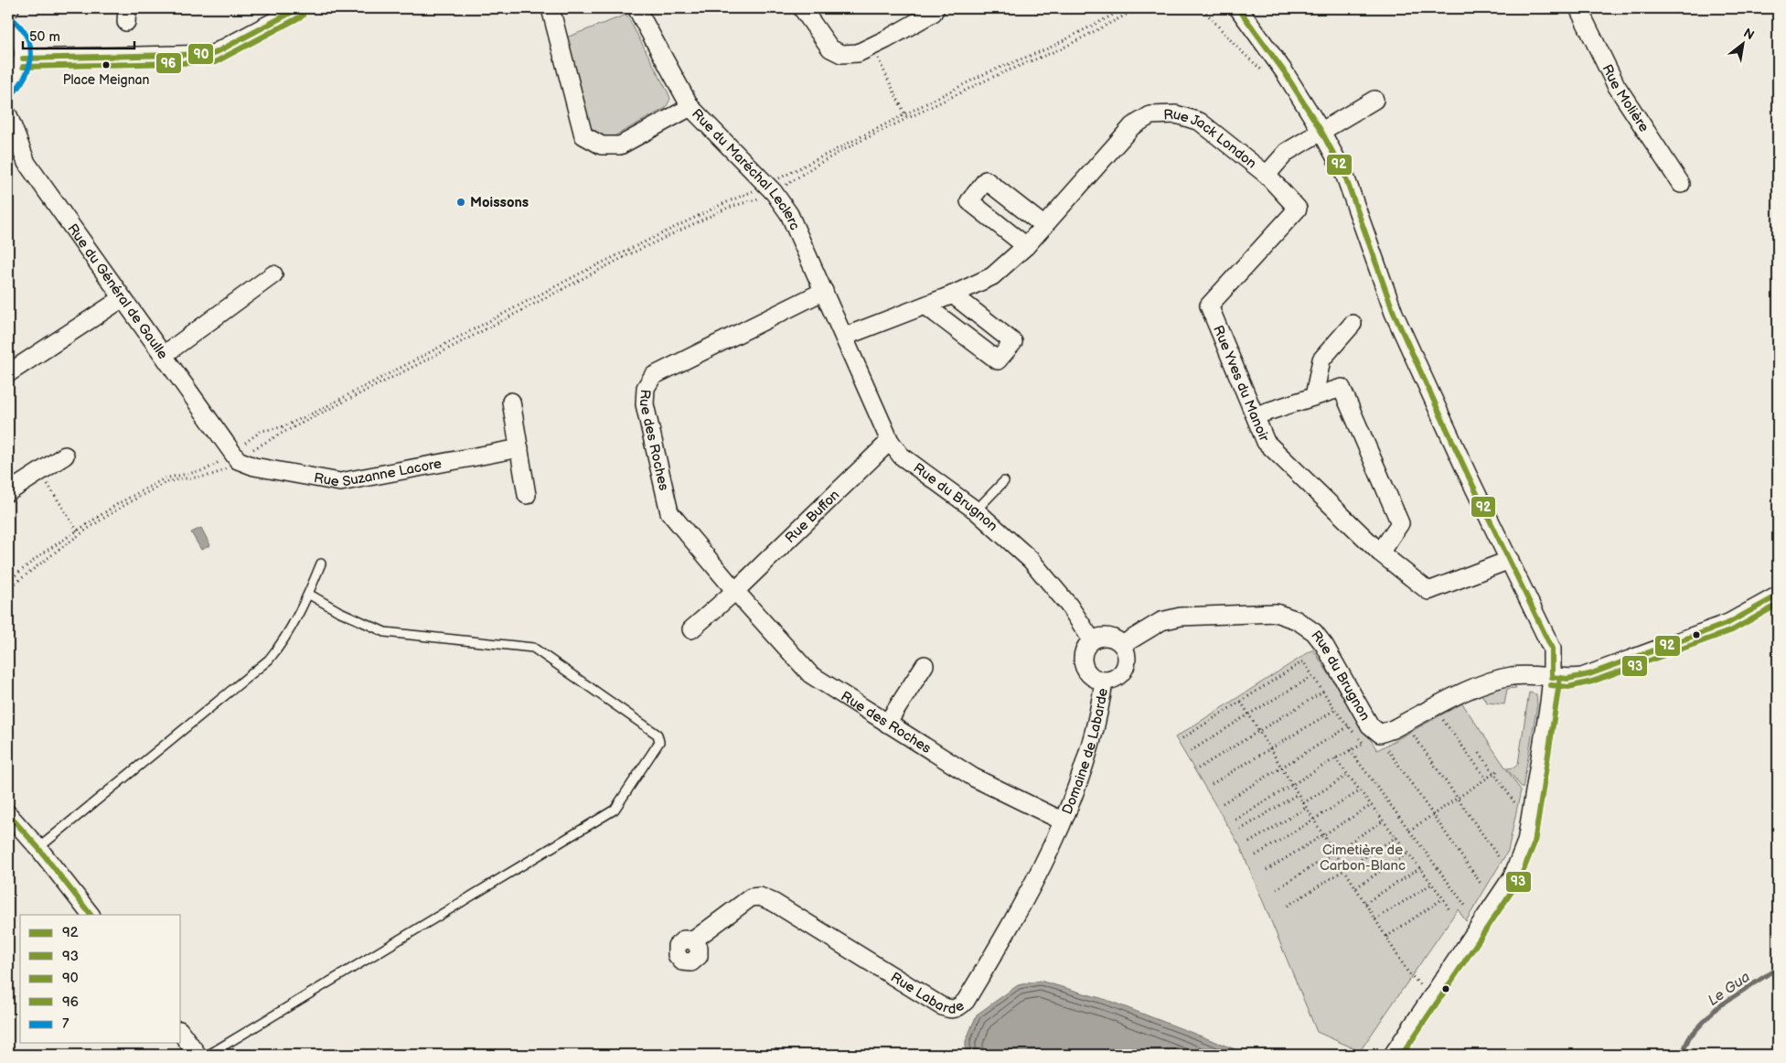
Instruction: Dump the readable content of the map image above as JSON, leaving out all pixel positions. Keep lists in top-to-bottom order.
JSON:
{
  "streets": {
    "street": [
      "Rue Molière",
      "Rue Jack London",
      "Rue du Maréchal Leclerc",
      "Rue du Général de Gaulle",
      "Rue Yves du Manoir",
      "Rue des Roches",
      "Rue Suzanne Lacore",
      "Rue du Brugnon",
      "Rue Buffon",
      "Domaine de Labarde",
      "Rue Labarde"
    ]
  },
  "crossings": [
    ["Rue Jack London", "Rue du Maréchal Leclerc"],
    ["Rue Jack London", "Rue Yves du Manoir"],
    ["Rue Jack London", "Rue du Brugnon"],
    ["Rue du Maréchal Leclerc", "Rue des Roches"],
    ["Rue du Maréchal Leclerc", "Rue du Brugnon"],
    ["Rue du Général de Gaulle", "Rue Suzanne Lacore"],
    ["Rue des Roches", "Rue Buffon"],
    ["Rue des Roches", "Domaine de Labarde"],
    ["Rue des Roches", "Rue Labarde"],
    ["Rue du Brugnon", "Rue Buffon"],
    ["Rue du Brugnon", "Domaine de Labarde"],
    ["Domaine de Labarde", "Rue Labarde"]
  ],
  "water": ["Le Gua"],
  "parks": ["Cimetière de Carbon-Blanc"],
  "places": ["Place Meignan", "Moissons"],
  "lines": [
    "transit line 92",
    "transit line 90",
    "transit line 96",
    "transit line 7",
    "transit line 93"
  ],
  "legend": [
    "92",
    "93",
    "90",
    "96",
    "7"
  ],
  "scale_bar": "50 m",
  "north": "top right"
}
